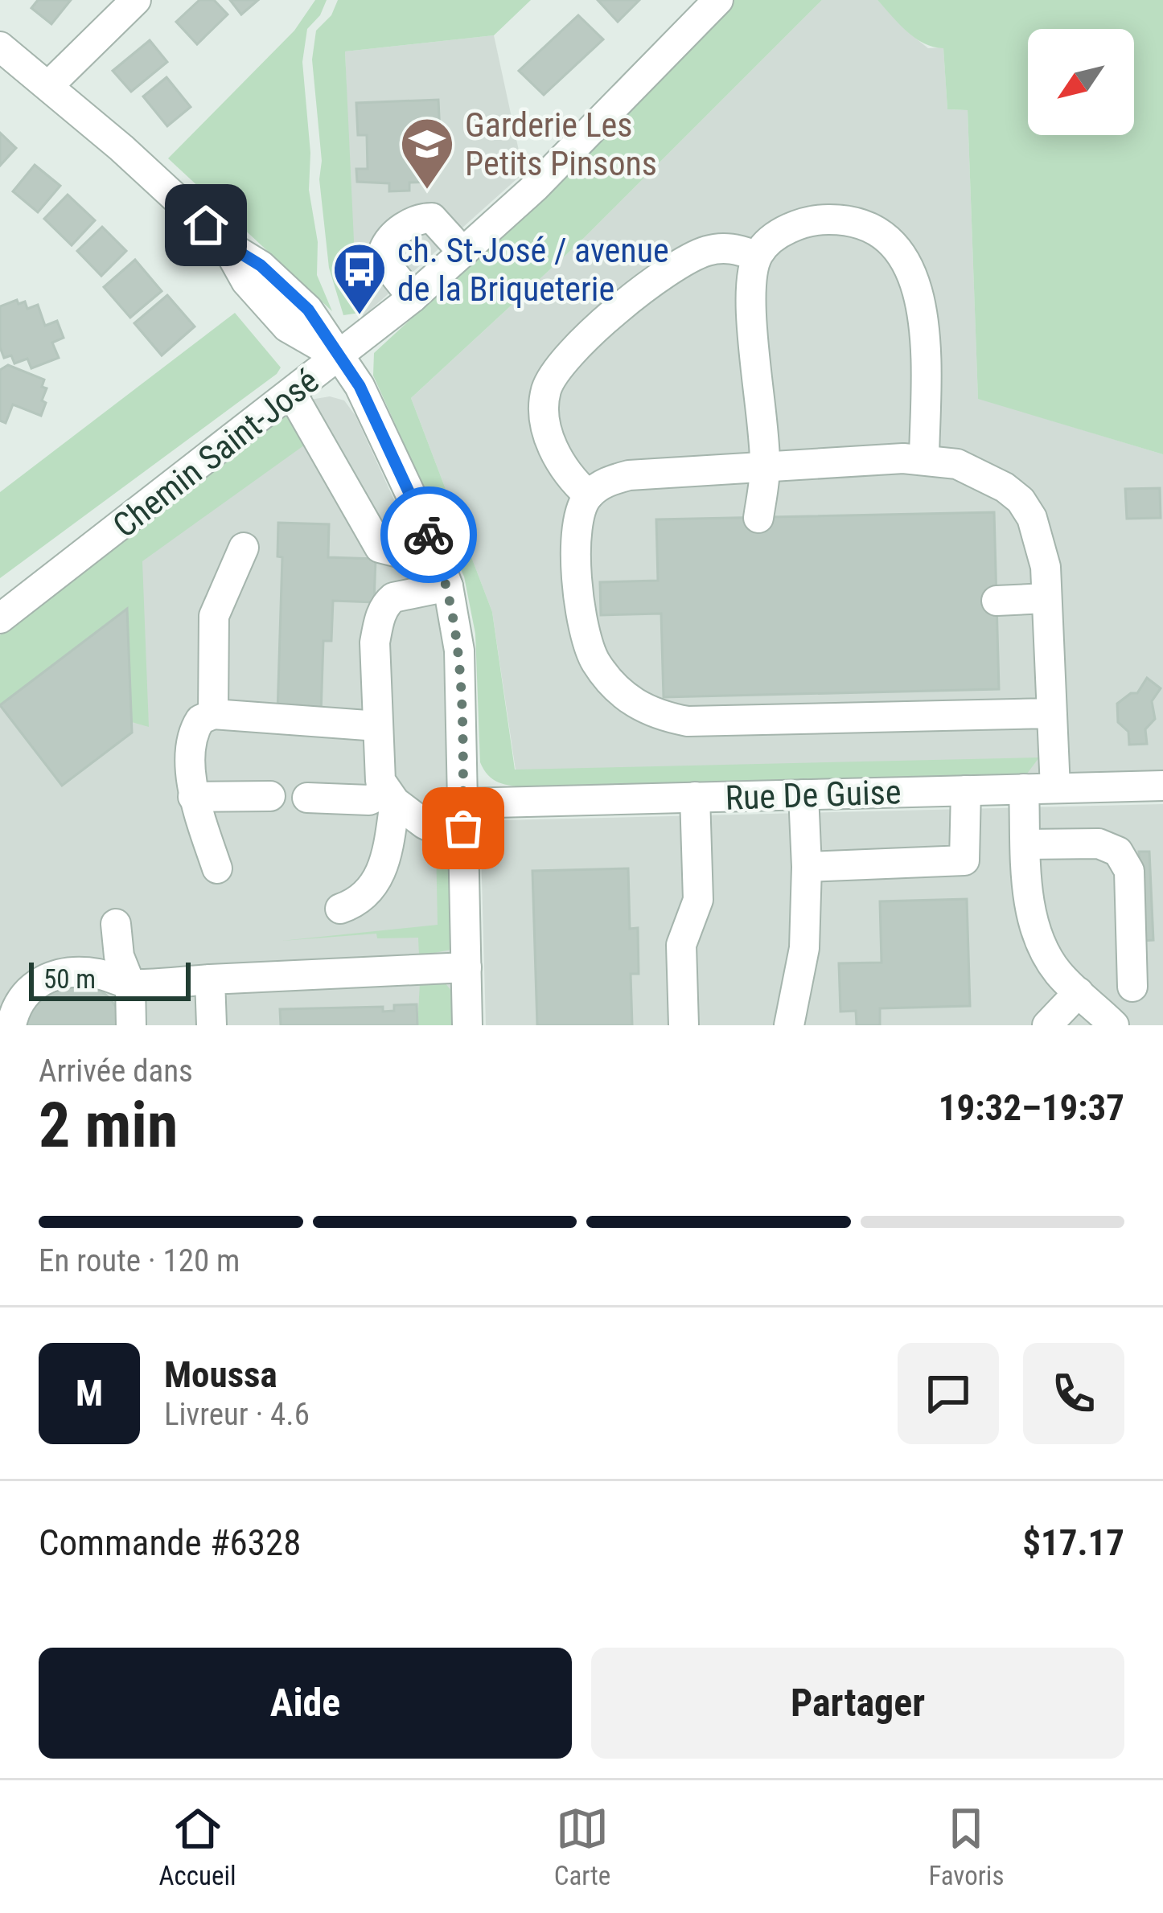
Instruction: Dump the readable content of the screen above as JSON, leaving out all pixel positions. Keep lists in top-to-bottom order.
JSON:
{
  "streets": {
    "street": ["Chemin Saint-José", "Rue De Guise"]
  },
  "places": {
    "school or university": ["Garderie Les Petits Pinsons"],
    "bus stop": ["ch. St-José / avenue de la Briqueterie"]
  },
  "scale_bar": "50 m",
  "north": "bottom left",
  "page": {
    "scale": "50 m",
    "heading": ["2 min", "Arrivée dans", "19:32–19:37"],
    "panel": [
      "Moussa",
      "Livreur · 4.6",
      "Commande #6328",
      "$17.17"
    ],
    "bar": "En route · 120 m",
    "round": "M",
    "buttons": ["Aide", "Partager"],
    "tabs": ["Accueil", "Carte", "Favoris"]
  }
}
